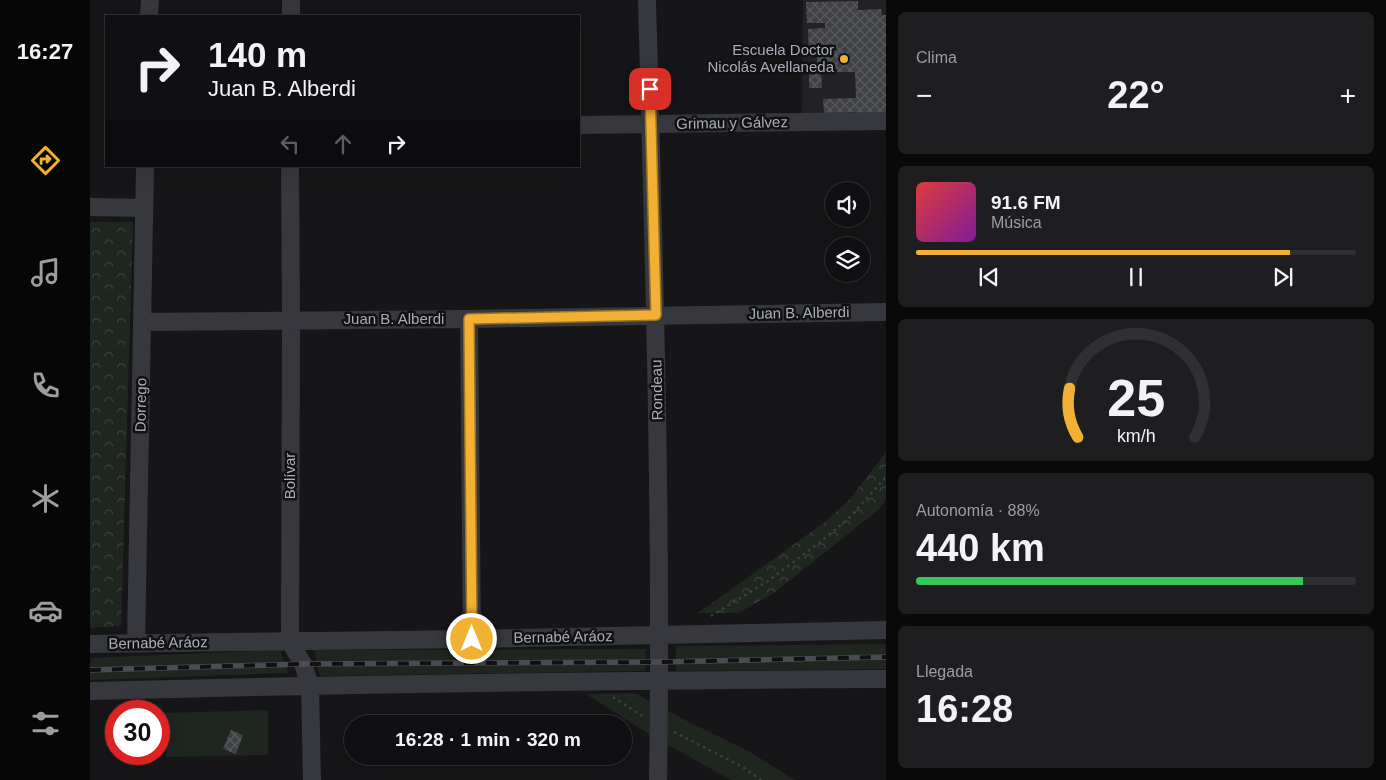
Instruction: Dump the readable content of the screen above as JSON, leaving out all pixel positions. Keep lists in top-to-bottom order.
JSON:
{
  "streets": {
    "street": [
      "Grimau y Gálvez",
      "Juan B. Alberdi",
      "Rondeau",
      "Dorrego",
      "Bolívar",
      "Bernabé Aráoz"
    ]
  },
  "crossings": [
    ["Grimau y Gálvez", "Rondeau"],
    ["Juan B. Alberdi", "Rondeau"],
    ["Juan B. Alberdi", "Dorrego"],
    ["Juan B. Alberdi", "Bolívar"],
    ["Rondeau", "Bernabé Aráoz"],
    ["Dorrego", "Bernabé Aráoz"],
    ["Bolívar", "Bernabé Aráoz"]
  ],
  "places": ["Escuela Doctor Nicolás Avellaneda"],
  "page": {
    "tabs": "16:27",
    "tile": [
      "Clima",
      ["Autonomía · 88%", "440 km"],
      ["Llegada", "16:28"]
    ],
    "turn": ["140 m", "Juan B. Alberdi"],
    "heat": ["−", "22°", "+"],
    "song": ["91.6 FM", "Música"],
    "limit": "30",
    "trip": "16:28 · 1 min · 320 m",
    "gauge": ["25", "km/h"]
  }
}
